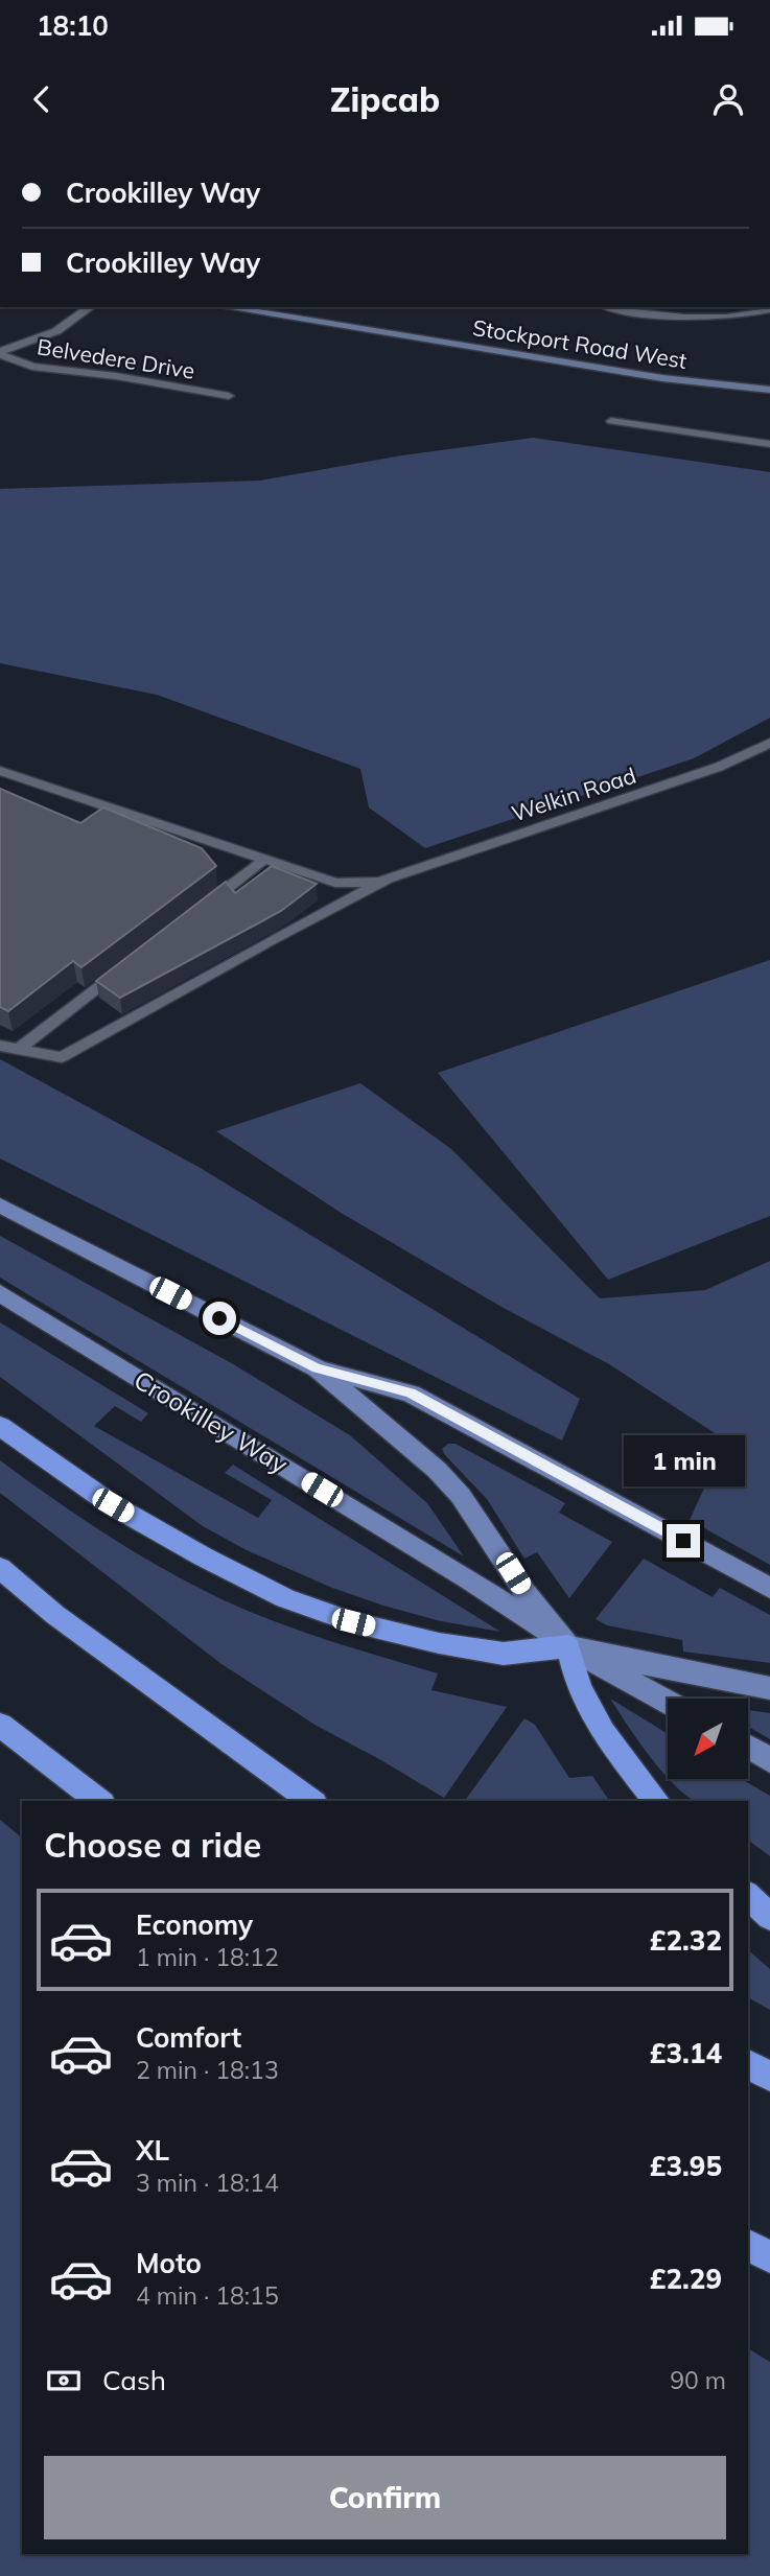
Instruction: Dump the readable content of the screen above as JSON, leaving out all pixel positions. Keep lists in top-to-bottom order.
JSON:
{
  "streets": {
    "main road": ["Stockport Road West", "Crookilley Way"],
    "street": ["Belvedere Drive"],
    "lane": ["Welkin Road"]
  },
  "north": "bottom left",
  "page": {
    "status": "18:10",
    "header": "Zipcab",
    "banner": ["Crookilley Way", "Crookilley Way"],
    "bubble": "1 min",
    "heading": "Choose a ride",
    "list": [
      {
        "name": "Economy",
        "note": "1 min · 18:12",
        "value": "£2.32"
      },
      {
        "name": "Comfort",
        "note": "2 min · 18:13",
        "value": "£3.14"
      },
      {
        "name": "XL",
        "note": "3 min · 18:14",
        "value": "£3.95"
      },
      {
        "name": "Moto",
        "note": "4 min · 18:15",
        "value": "£2.29"
      }
    ],
    "pay": ["Cash", "90 m"],
    "buttons": "Confirm"
  }
}
